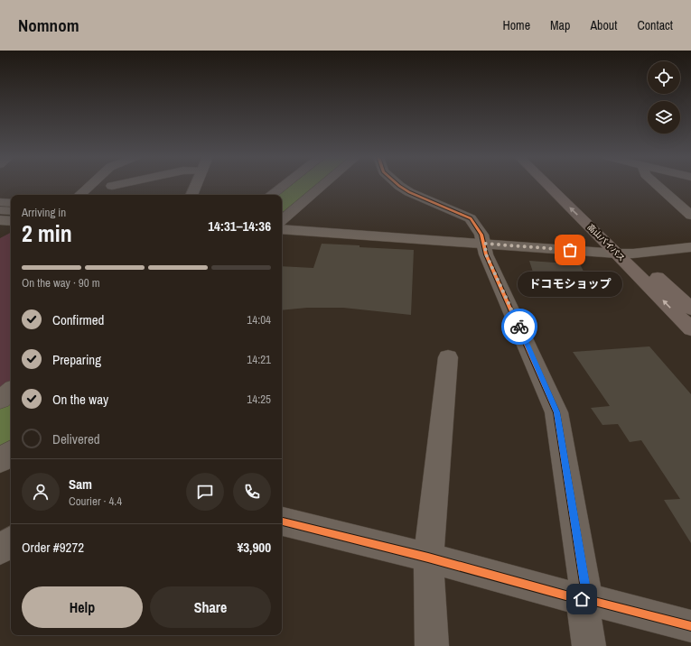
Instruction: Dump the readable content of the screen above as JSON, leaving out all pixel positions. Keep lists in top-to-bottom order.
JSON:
{
  "streets": {
    "highway": ["高山バイパス"]
  },
  "places": ["ドコモショップ"],
  "page": {
    "header": "Nomnom",
    "nav": [
      "Home",
      "Map",
      "About",
      "Contact"
    ],
    "heading": ["2 min", "Arriving in", "14:31–14:36"],
    "panel": [
      "Sam",
      "Courier · 4.4",
      "Order #9272",
      "¥3,900"
    ],
    "bar": "On the way · 90 m",
    "bubble": "ドコモショップ",
    "list": [
      ["Confirmed", "14:04"],
      ["Preparing", "14:21"],
      ["On the way", "14:25"],
      "Delivered"
    ],
    "buttons": ["Help", "Share"]
  }
}
